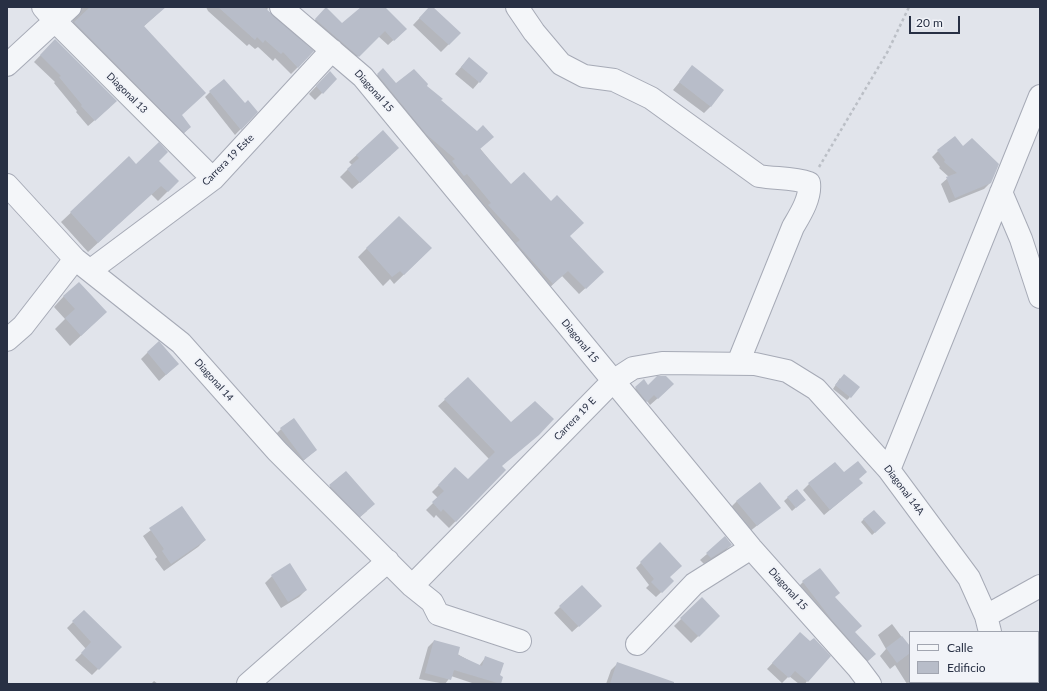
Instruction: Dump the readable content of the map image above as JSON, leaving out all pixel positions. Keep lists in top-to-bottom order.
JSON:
{
  "streets": {
    "street": [
      "Diagonal 15",
      "Diagonal 13",
      "Carrera 19 Este",
      "Diagonal 14",
      "Carrera 19 E",
      "Diagonal 14A"
    ]
  },
  "crossings": [
    ["Diagonal 15", "Carrera 19 Este"],
    ["Diagonal 15", "Carrera 19 E"],
    ["Diagonal 13", "Carrera 19 Este"],
    ["Carrera 19 Este", "Diagonal 14"],
    ["Diagonal 14", "Carrera 19 E"],
    ["Carrera 19 E", "Diagonal 14A"]
  ],
  "legend": ["Calle", "Edificio"],
  "scale_bar": "20 m"
}
